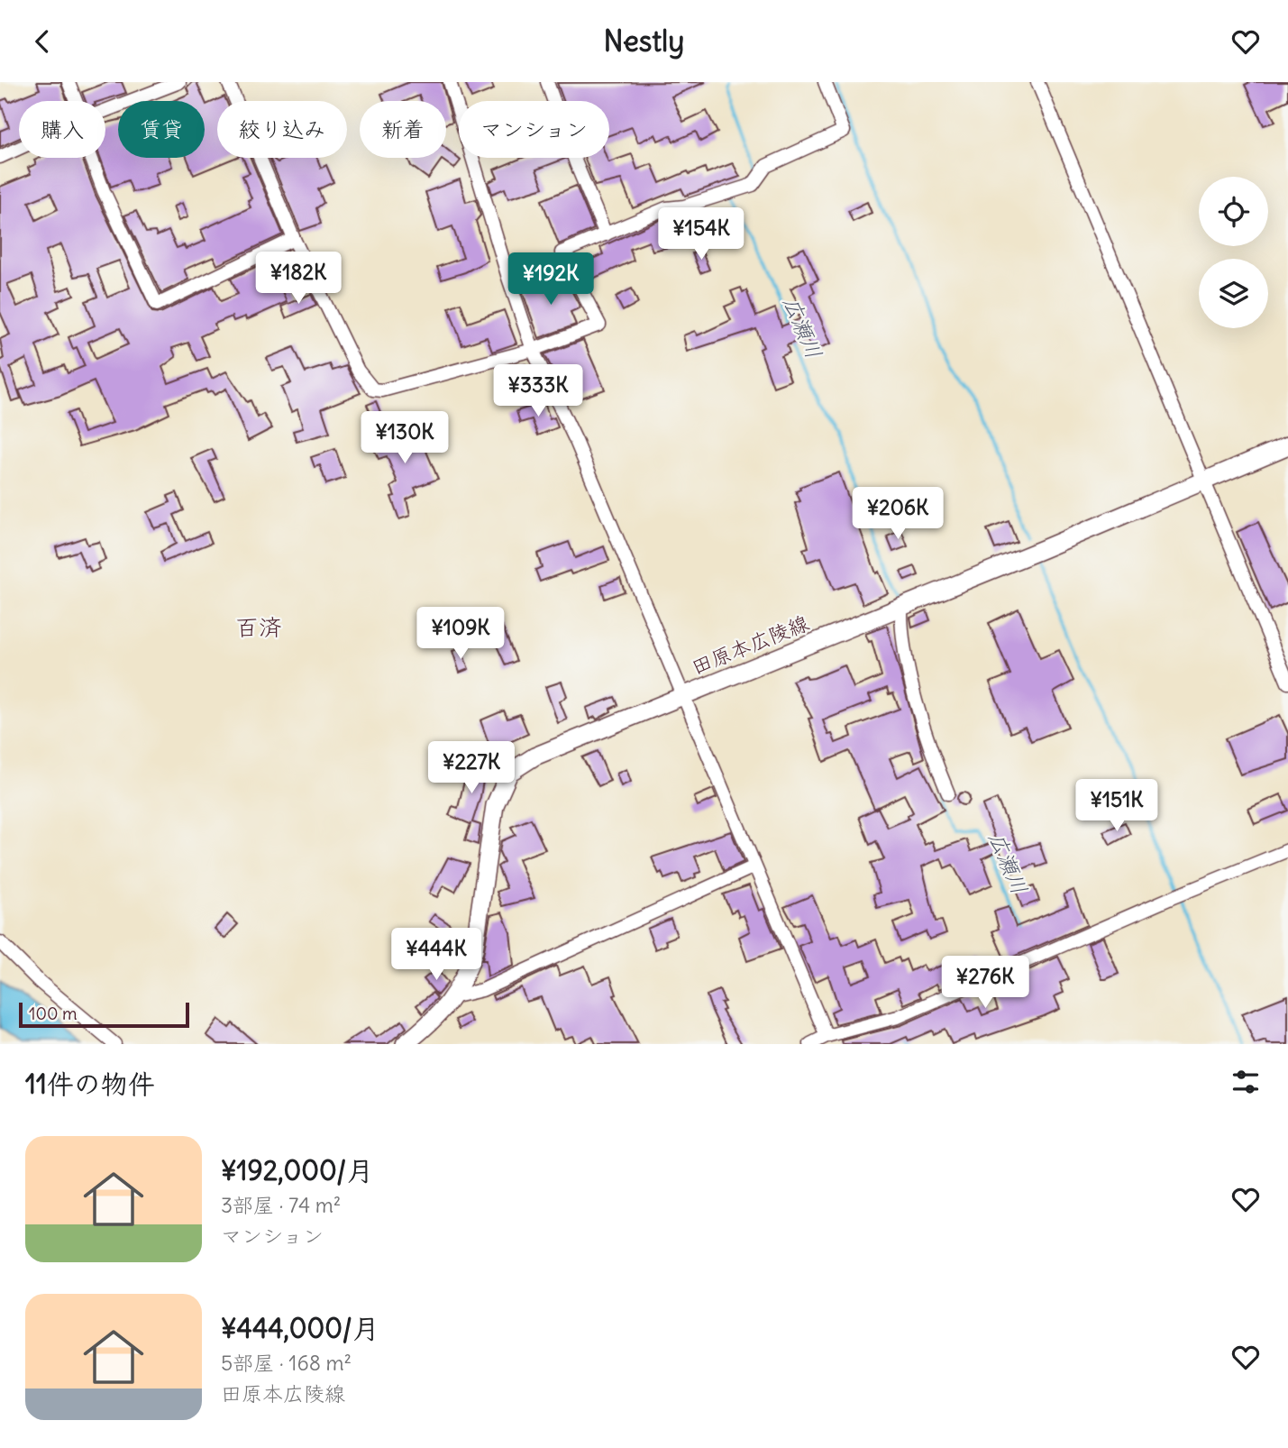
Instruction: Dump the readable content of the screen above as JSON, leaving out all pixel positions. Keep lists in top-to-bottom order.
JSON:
{
  "streets": {
    "main road": ["田原本広陵線"]
  },
  "districts": ["百済"],
  "water": ["広瀬川"],
  "scale_bar": "100 m",
  "page": {
    "header": "Nestly",
    "chip": [
      "購入",
      "賃貸",
      "絞り込み",
      "新着",
      "マンション"
    ],
    "price": [
      "¥154K",
      "¥182K",
      "¥192K",
      "¥333K",
      "¥130K",
      "¥206K",
      "¥109K",
      "¥227K",
      "¥151K",
      "¥444K",
      "¥276K"
    ],
    "scale": "100 m",
    "heading": "11件の物件",
    "list": [
      {
        "name": "¥192,000/月",
        "note": "3部屋 · 74 m² · マンション"
      },
      {
        "name": "¥444,000/月",
        "note": "5部屋 · 168 m² · 田原本広陵線"
      }
    ]
  }
}
